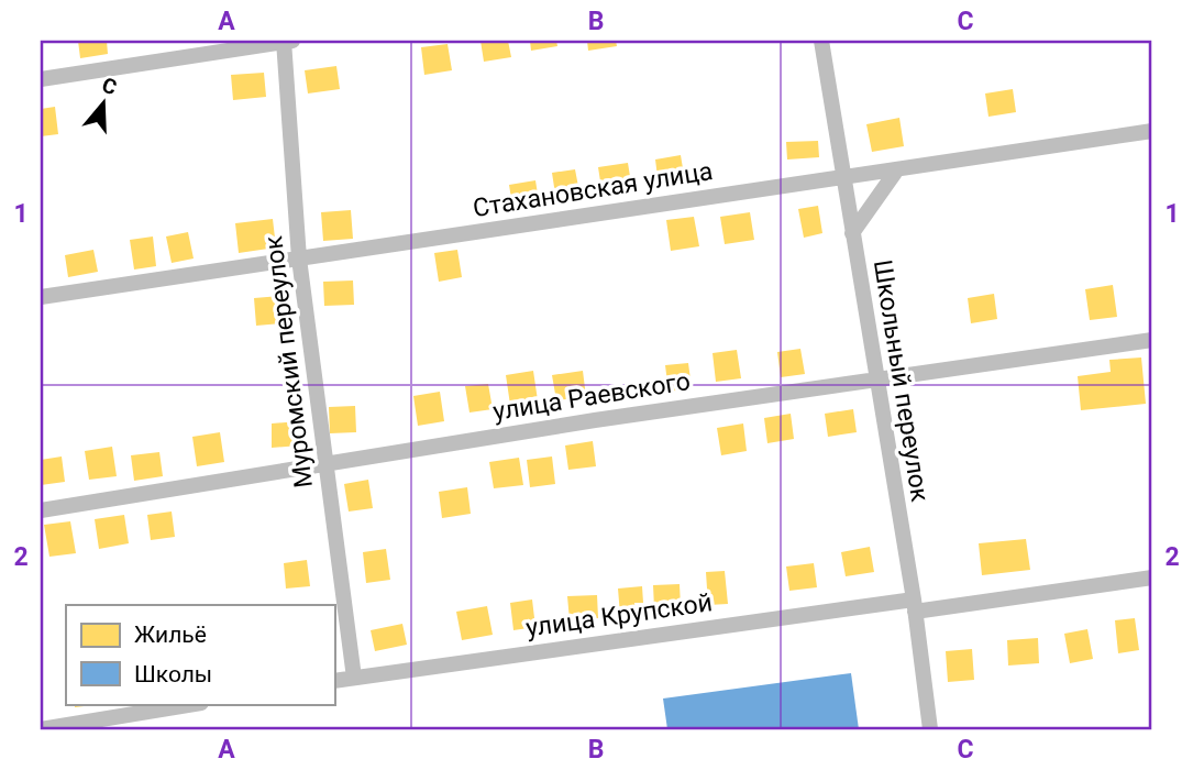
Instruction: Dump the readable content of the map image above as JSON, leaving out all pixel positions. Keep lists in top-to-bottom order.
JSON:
{
  "streets": {
    "street": [
      "Стахановская улица",
      "Муромский переулок",
      "Школьный переулок",
      "улица Раевского",
      "улица Крупской"
    ]
  },
  "crossings": [
    ["Стахановская улица", "Муромский переулок"],
    ["Стахановская улица", "Школьный переулок"],
    ["Муромский переулок", "улица Раевского"],
    ["Муромский переулок", "улица Крупской"],
    ["Школьный переулок", "улица Раевского"],
    ["Школьный переулок", "улица Крупской"]
  ],
  "legend": ["Жильё", "Школы"],
  "north": "top",
  "grid": {
    "columns": ["A", "B", "C"],
    "rows": ["1", "2"]
  }
}
